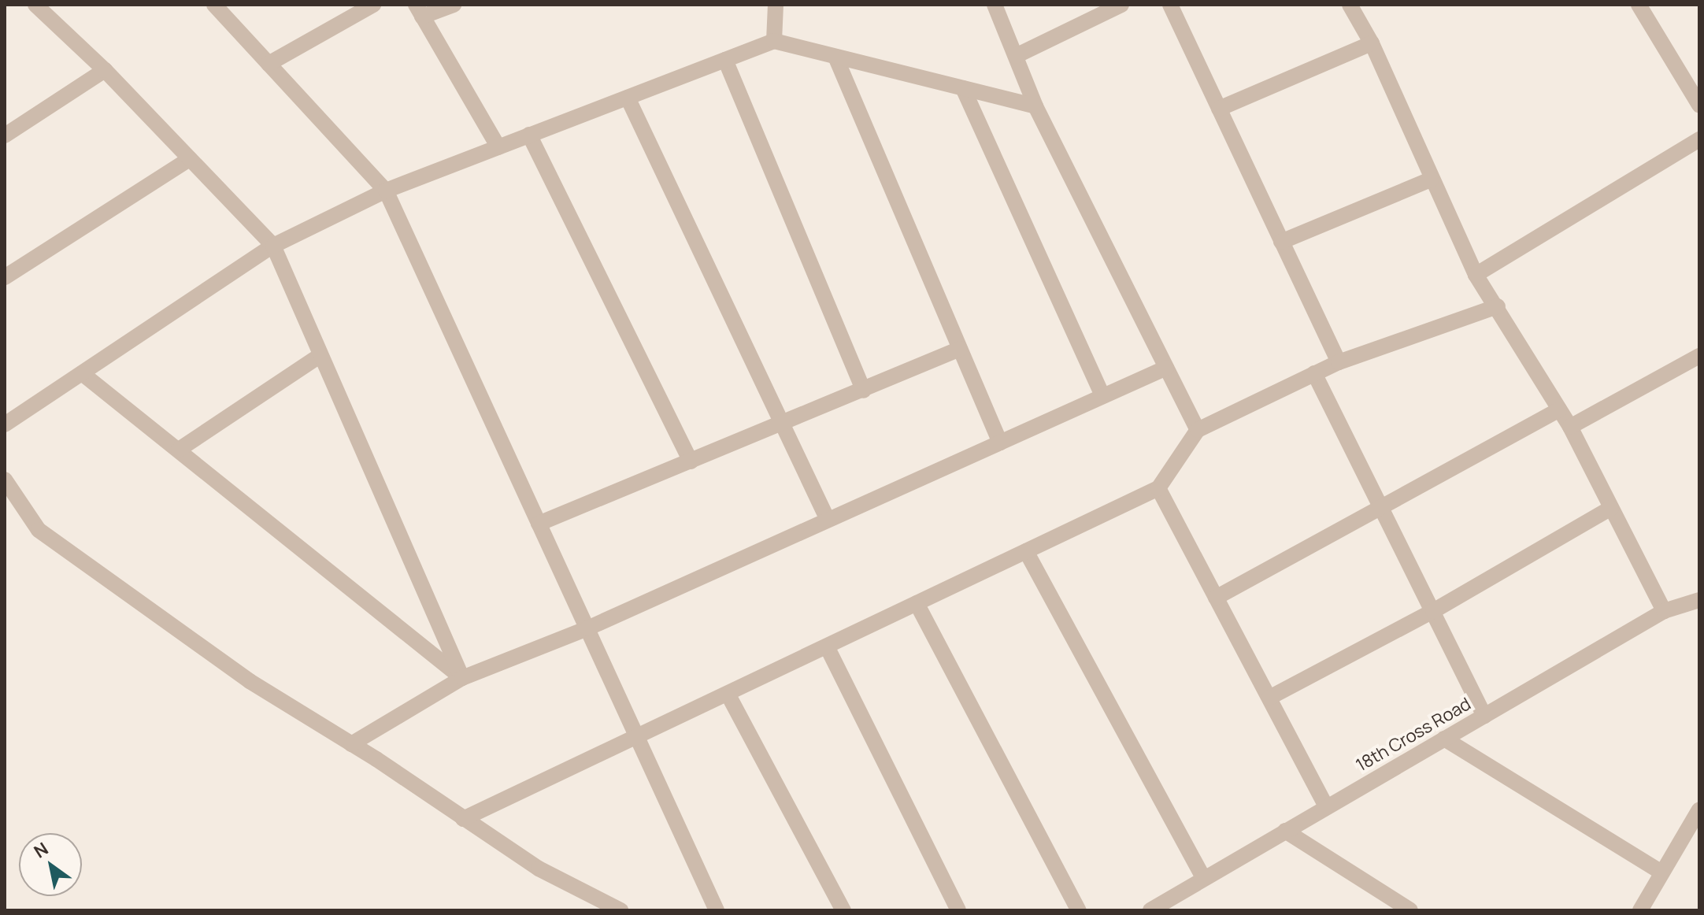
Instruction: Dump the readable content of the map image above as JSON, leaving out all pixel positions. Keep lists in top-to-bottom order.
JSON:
{
  "streets": {
    "street": ["18th Cross Road"]
  },
  "north": "top left"
}
